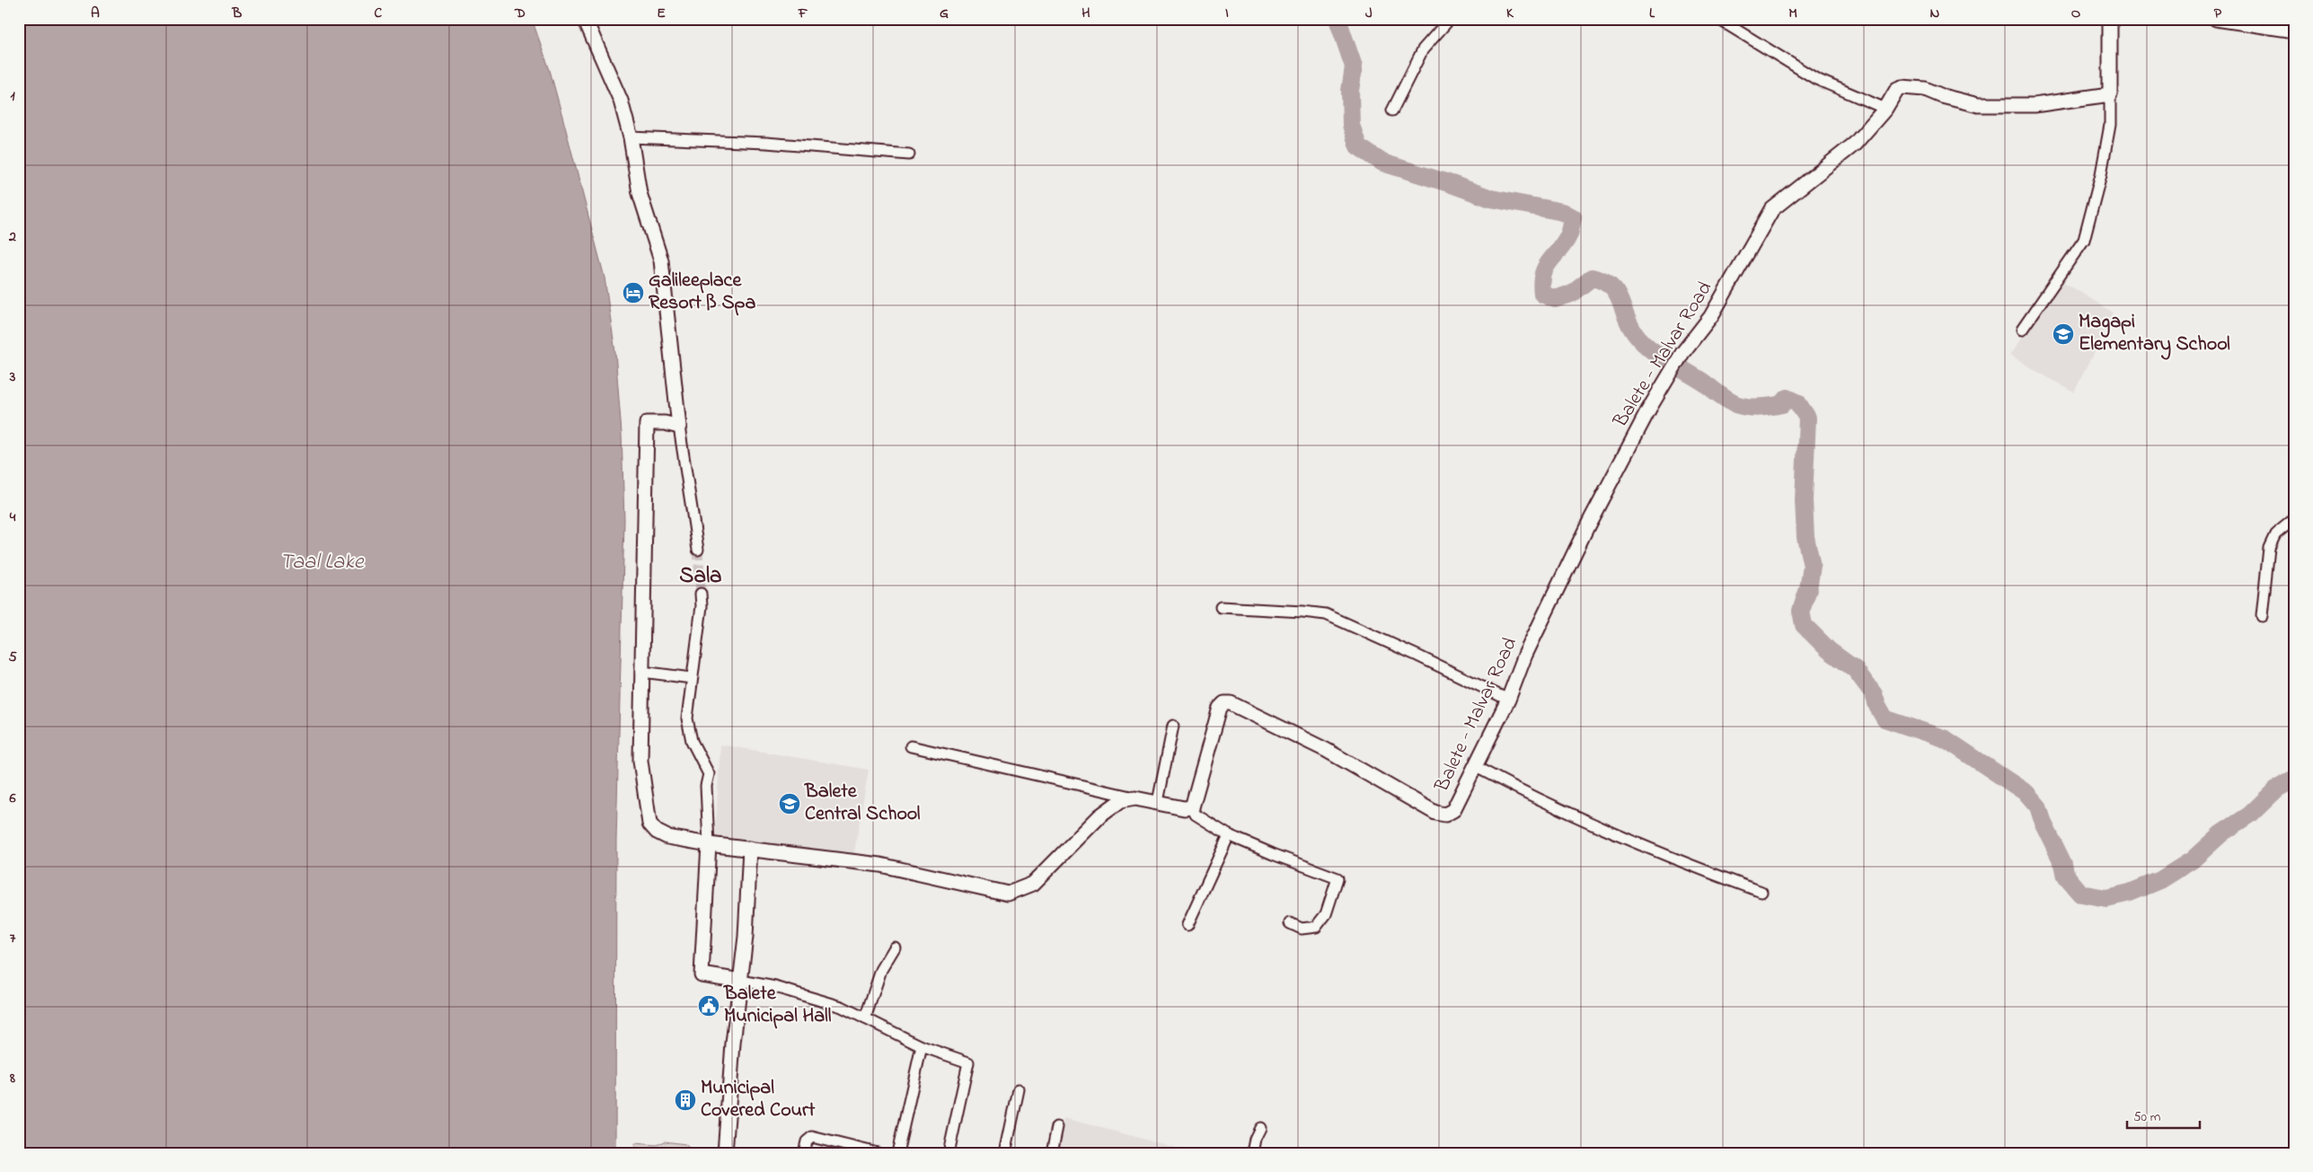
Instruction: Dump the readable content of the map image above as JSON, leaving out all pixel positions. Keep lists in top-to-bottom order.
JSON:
{
  "streets": {
    "main road": ["Balete - Malvar Road"]
  },
  "districts": ["Sala"],
  "water": ["Taal Lake"],
  "places": {
    "hotel": ["Galileeplace Resort ß Spa"],
    "school or university": ["Magapi Elementary School", "Balete Central School"],
    "public building": ["Balete Municipal Hall"],
    "building": ["Municipal Covered Court"]
  },
  "scale_bar": "50 m",
  "grid": {
    "columns": [
      "A",
      "B",
      "C",
      "D",
      "E",
      "F",
      "G",
      "H",
      "I",
      "J",
      "K",
      "L",
      "M",
      "N",
      "O",
      "P"
    ],
    "rows": [
      "1",
      "2",
      "3",
      "4",
      "5",
      "6",
      "7",
      "8"
    ]
  }
}
